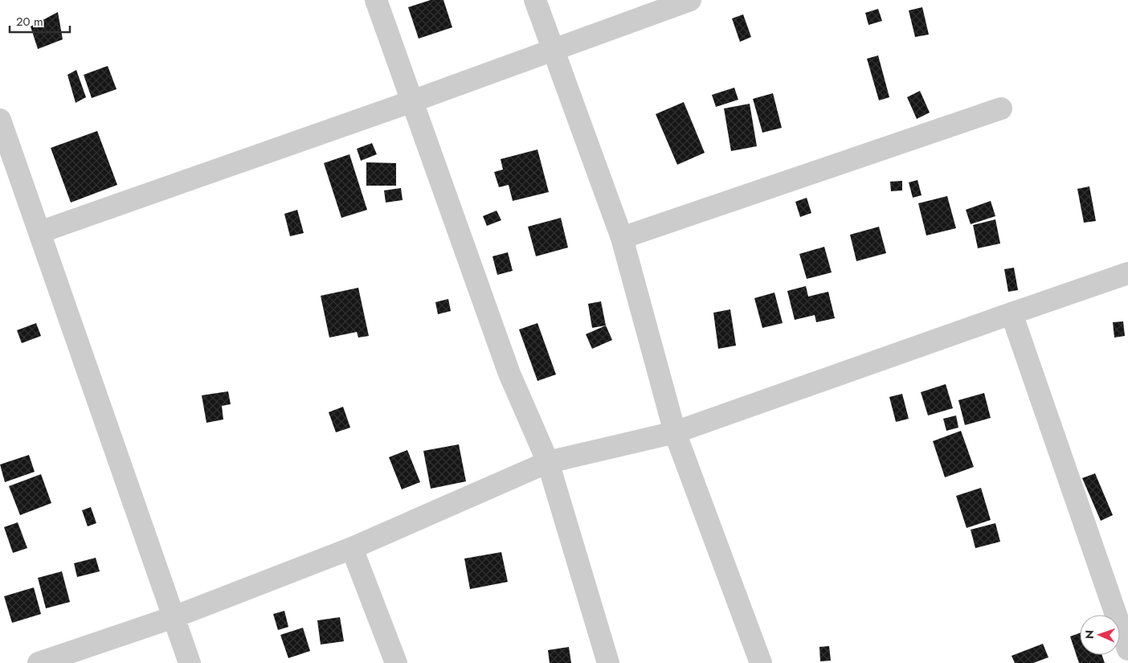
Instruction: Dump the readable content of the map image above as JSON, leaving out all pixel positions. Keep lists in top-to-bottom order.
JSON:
{
  "scale_bar": "20 m",
  "north": "left"
}
